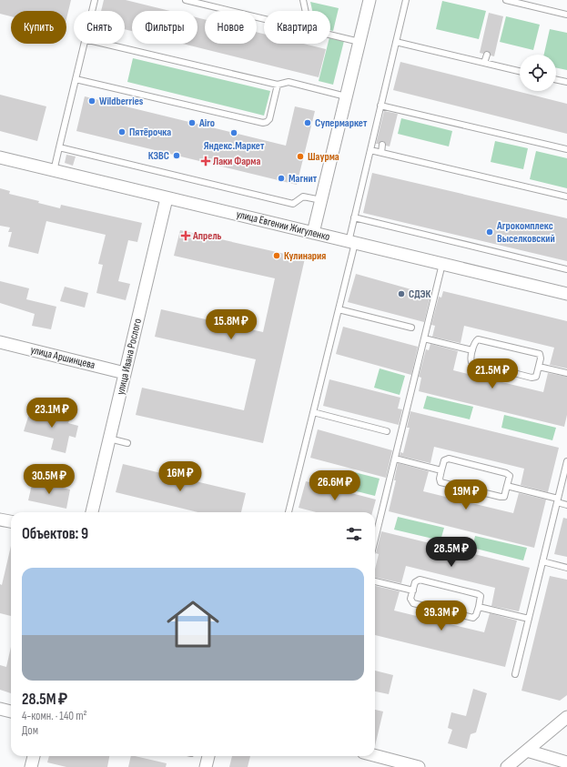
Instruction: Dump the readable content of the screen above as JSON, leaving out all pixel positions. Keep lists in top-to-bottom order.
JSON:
{
  "streets": {
    "street": ["улица Евгении Жигуленко", "улица Ивана Рослого", "улица Аршинцева"]
  },
  "crossings": [
    ["улица Евгении Жигуленко", "улица Ивана Рослого"],
    ["улица Ивана Рослого", "улица Аршинцева"]
  ],
  "places": {
    "other": [
      "Wildberries",
      "Airo",
      "Супермаркет",
      "Пятёрочка",
      "Яндекс.Маркет",
      "КЗВС",
      "Шаурма",
      "Магнит",
      "Агрокомплекс Выселковский",
      "Кулинария",
      "СДЭК"
    ],
    "health": ["Лаки Фарма", "Апрель"]
  },
  "page": {
    "chip": [
      "Купить",
      "Снять",
      "Фильтры",
      "Новое",
      "Квартира"
    ],
    "price": [
      "15.8M ₽",
      "21.5M ₽",
      "23.1M ₽",
      "16M ₽",
      "30.5M ₽",
      "26.6M ₽",
      "19M ₽",
      "28.5M ₽",
      "39.3M ₽"
    ],
    "heading": "Объектов: 9",
    "list": [
      {
        "name": "28.5M ₽",
        "note": "4-комн. · 140 m² · Дом"
      }
    ]
  }
}
